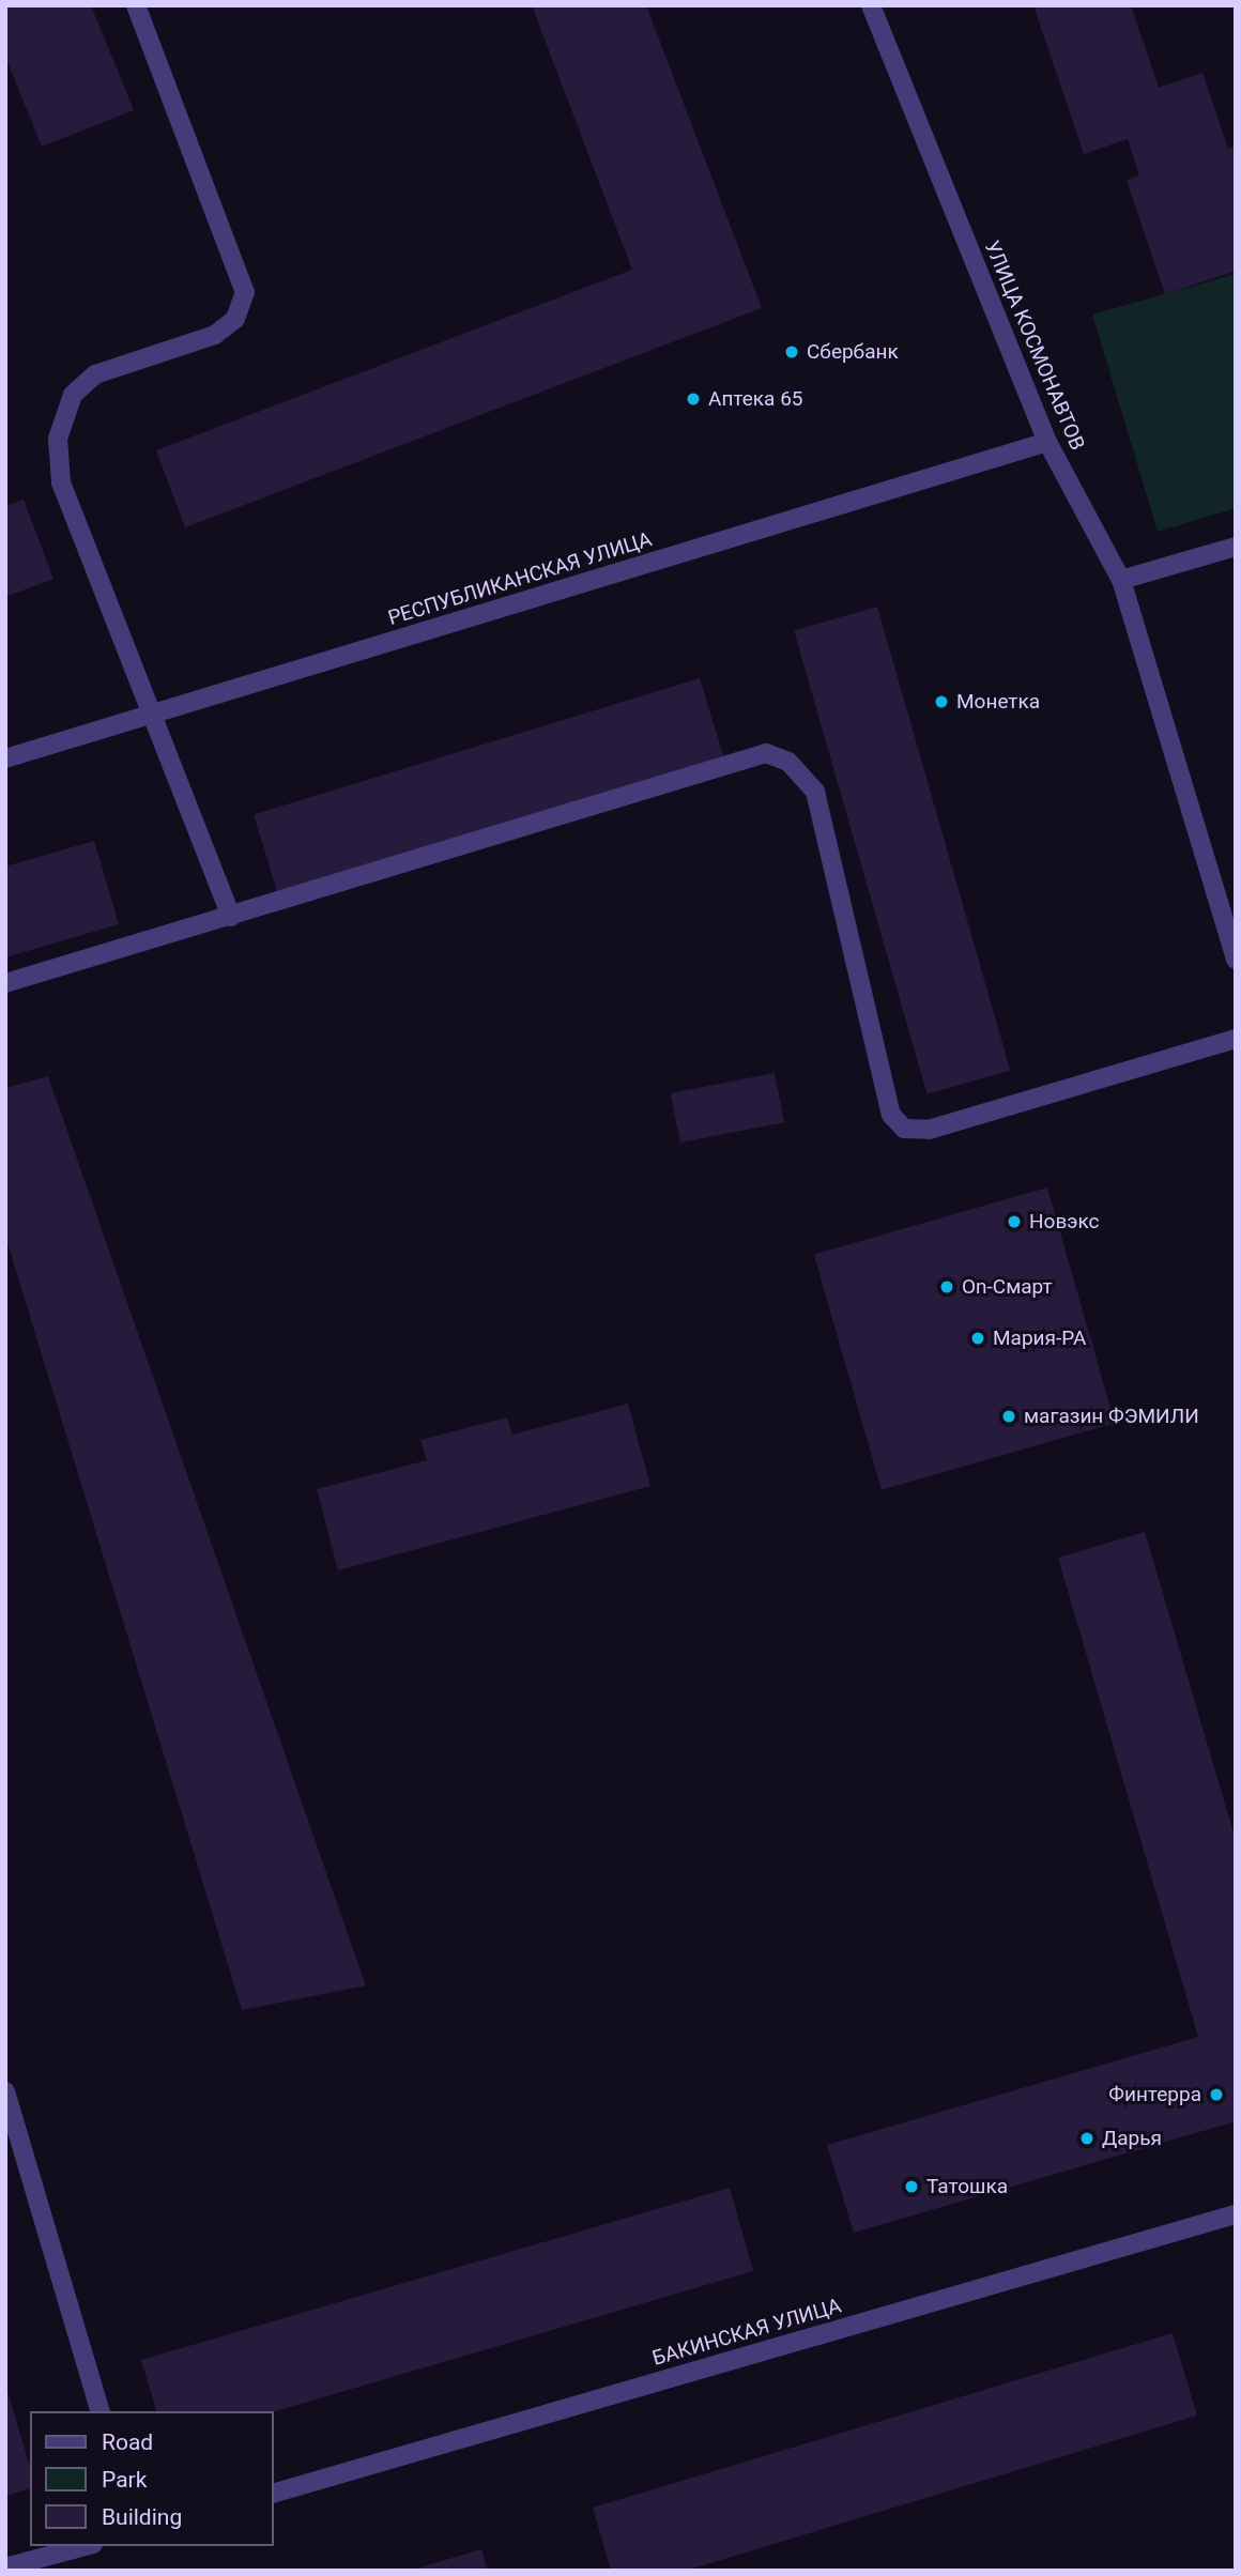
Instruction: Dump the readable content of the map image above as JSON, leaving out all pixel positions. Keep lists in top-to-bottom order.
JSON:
{
  "streets": {
    "street": ["УЛИЦА КОСМОНАВТОВ", "РЕСПУБЛИКАНСКАЯ УЛИЦА", "БАКИНСКАЯ УЛИЦА"]
  },
  "crossings": [
    ["УЛИЦА КОСМОНАВТОВ", "РЕСПУБЛИКАНСКАЯ УЛИЦА"]
  ],
  "places": [
    "Сбербанк",
    "Аптека 65",
    "Монетка",
    "Новэкс",
    "On-Смарт",
    "Мария-РА",
    "магазин ФЭМИЛИ",
    "Финтерра",
    "Дарья",
    "Татошка"
  ],
  "legend": ["Road", "Park", "Building"]
}
